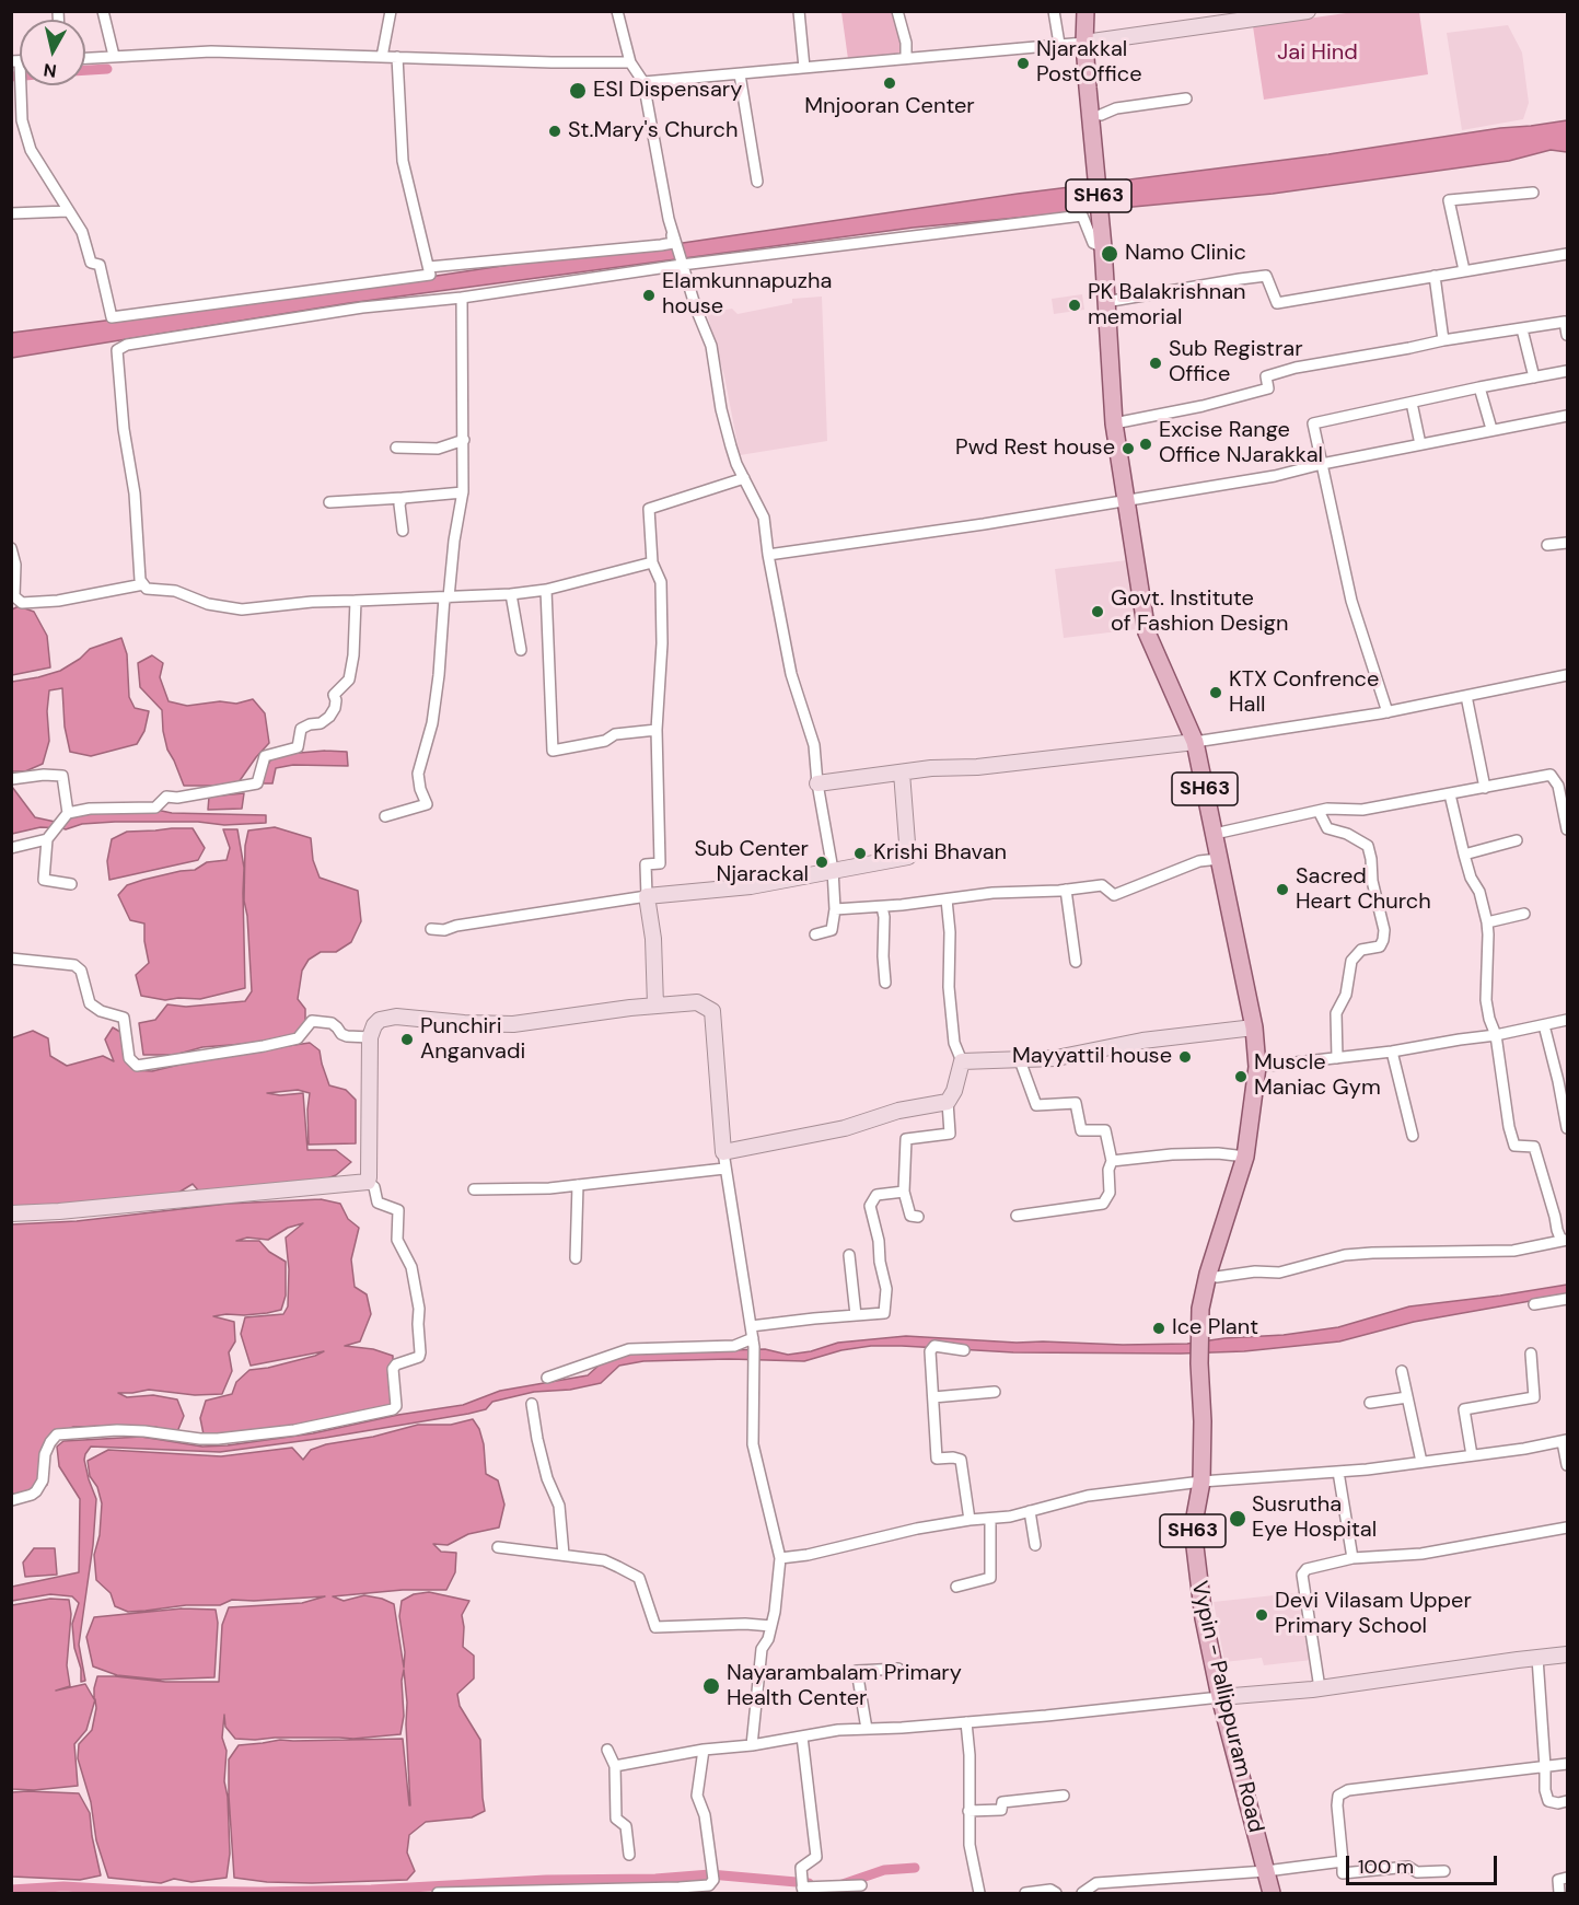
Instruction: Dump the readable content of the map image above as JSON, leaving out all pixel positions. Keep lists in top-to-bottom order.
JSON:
{
  "streets": {
    "main road": ["SH63", "Vypin - Pallippuram Road"]
  },
  "parks": ["Jai Hind"],
  "places": [
    "Njarakkal PostOffice",
    "Mnjooran Center",
    "ESI Dispensary",
    "St.Mary's Church",
    "Namo Clinic",
    "Elamkunnapuzha house",
    "PK Balakrishnan memorial",
    "Sub Registrar Office",
    "Excise Range Office NJarakkal",
    "Pwd Rest house",
    "Govt. Institute of Fashion Design",
    "KTX Confrence Hall",
    "Krishi Bhavan",
    "Sub Center Njarackal",
    "Sacred Heart Church",
    "Punchiri Anganvadi",
    "Mayyattil house",
    "Muscle Maniac Gym",
    "Ice Plant",
    "Susrutha Eye Hospital",
    "Devi Vilasam Upper Primary School",
    "Nayarambalam Primary Health Center"
  ],
  "scale_bar": "100 m",
  "north": "bottom"
}
